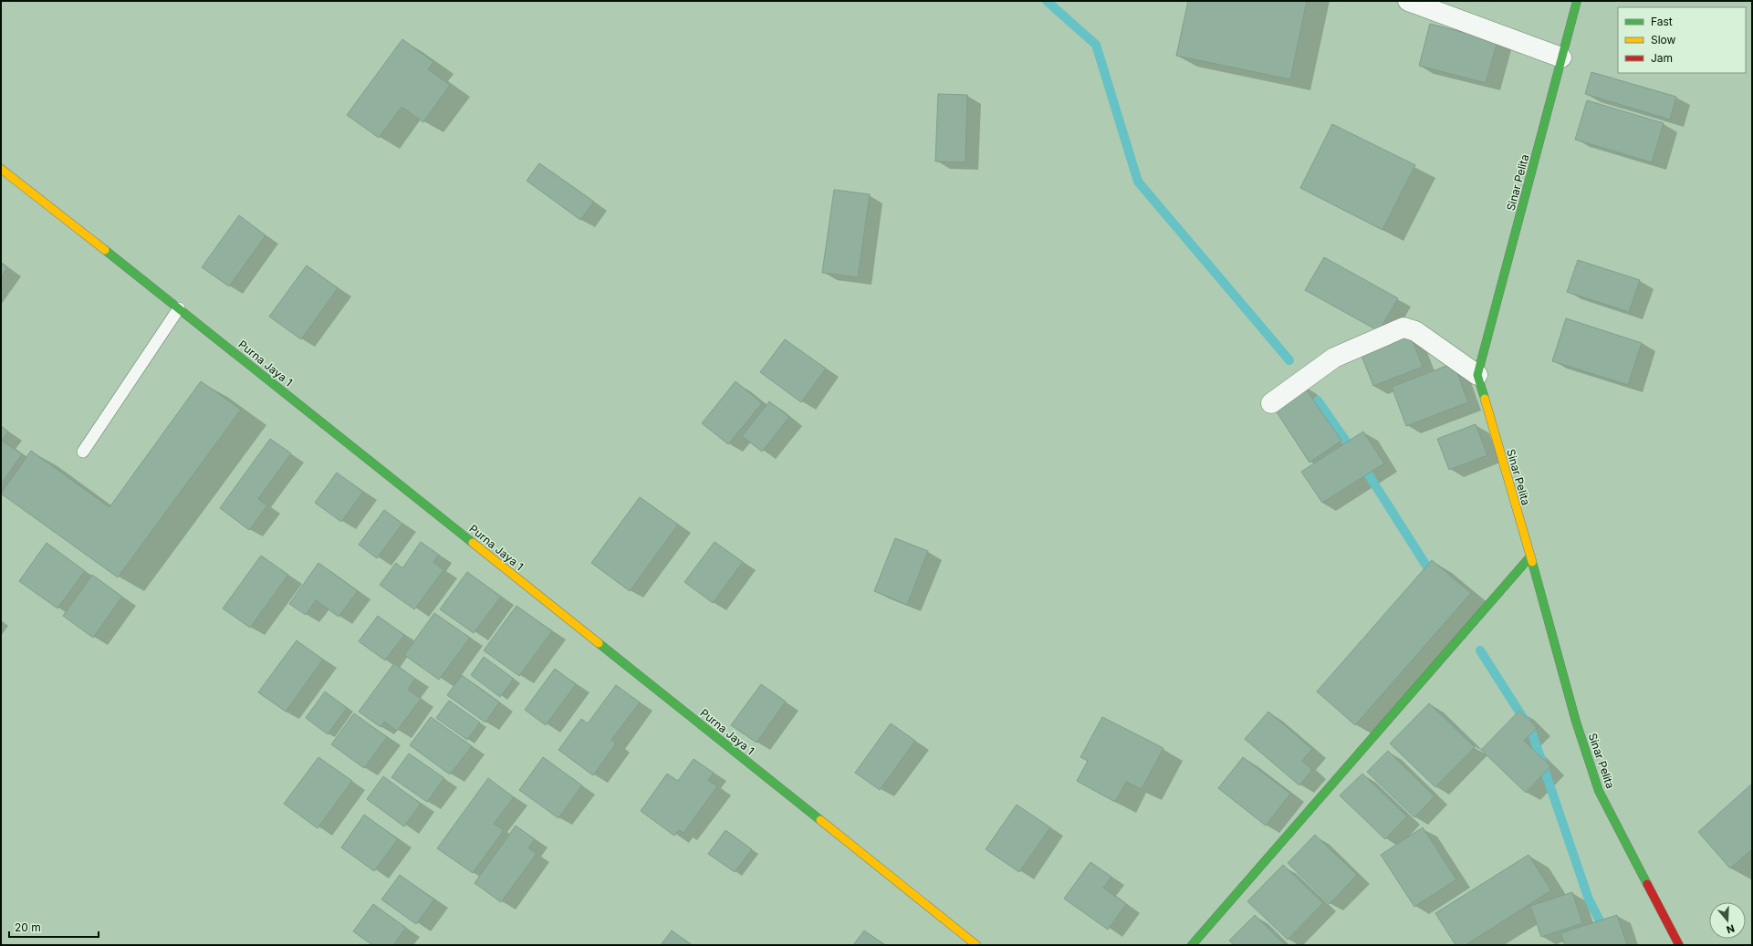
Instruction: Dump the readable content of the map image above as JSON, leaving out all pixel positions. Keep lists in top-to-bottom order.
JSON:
{
  "streets": {
    "street": ["Sinar Pelita", "Purna Jaya 1"]
  },
  "legend": ["Fast", "Slow", "Jam"],
  "scale_bar": "20 m",
  "north": "bottom"
}
